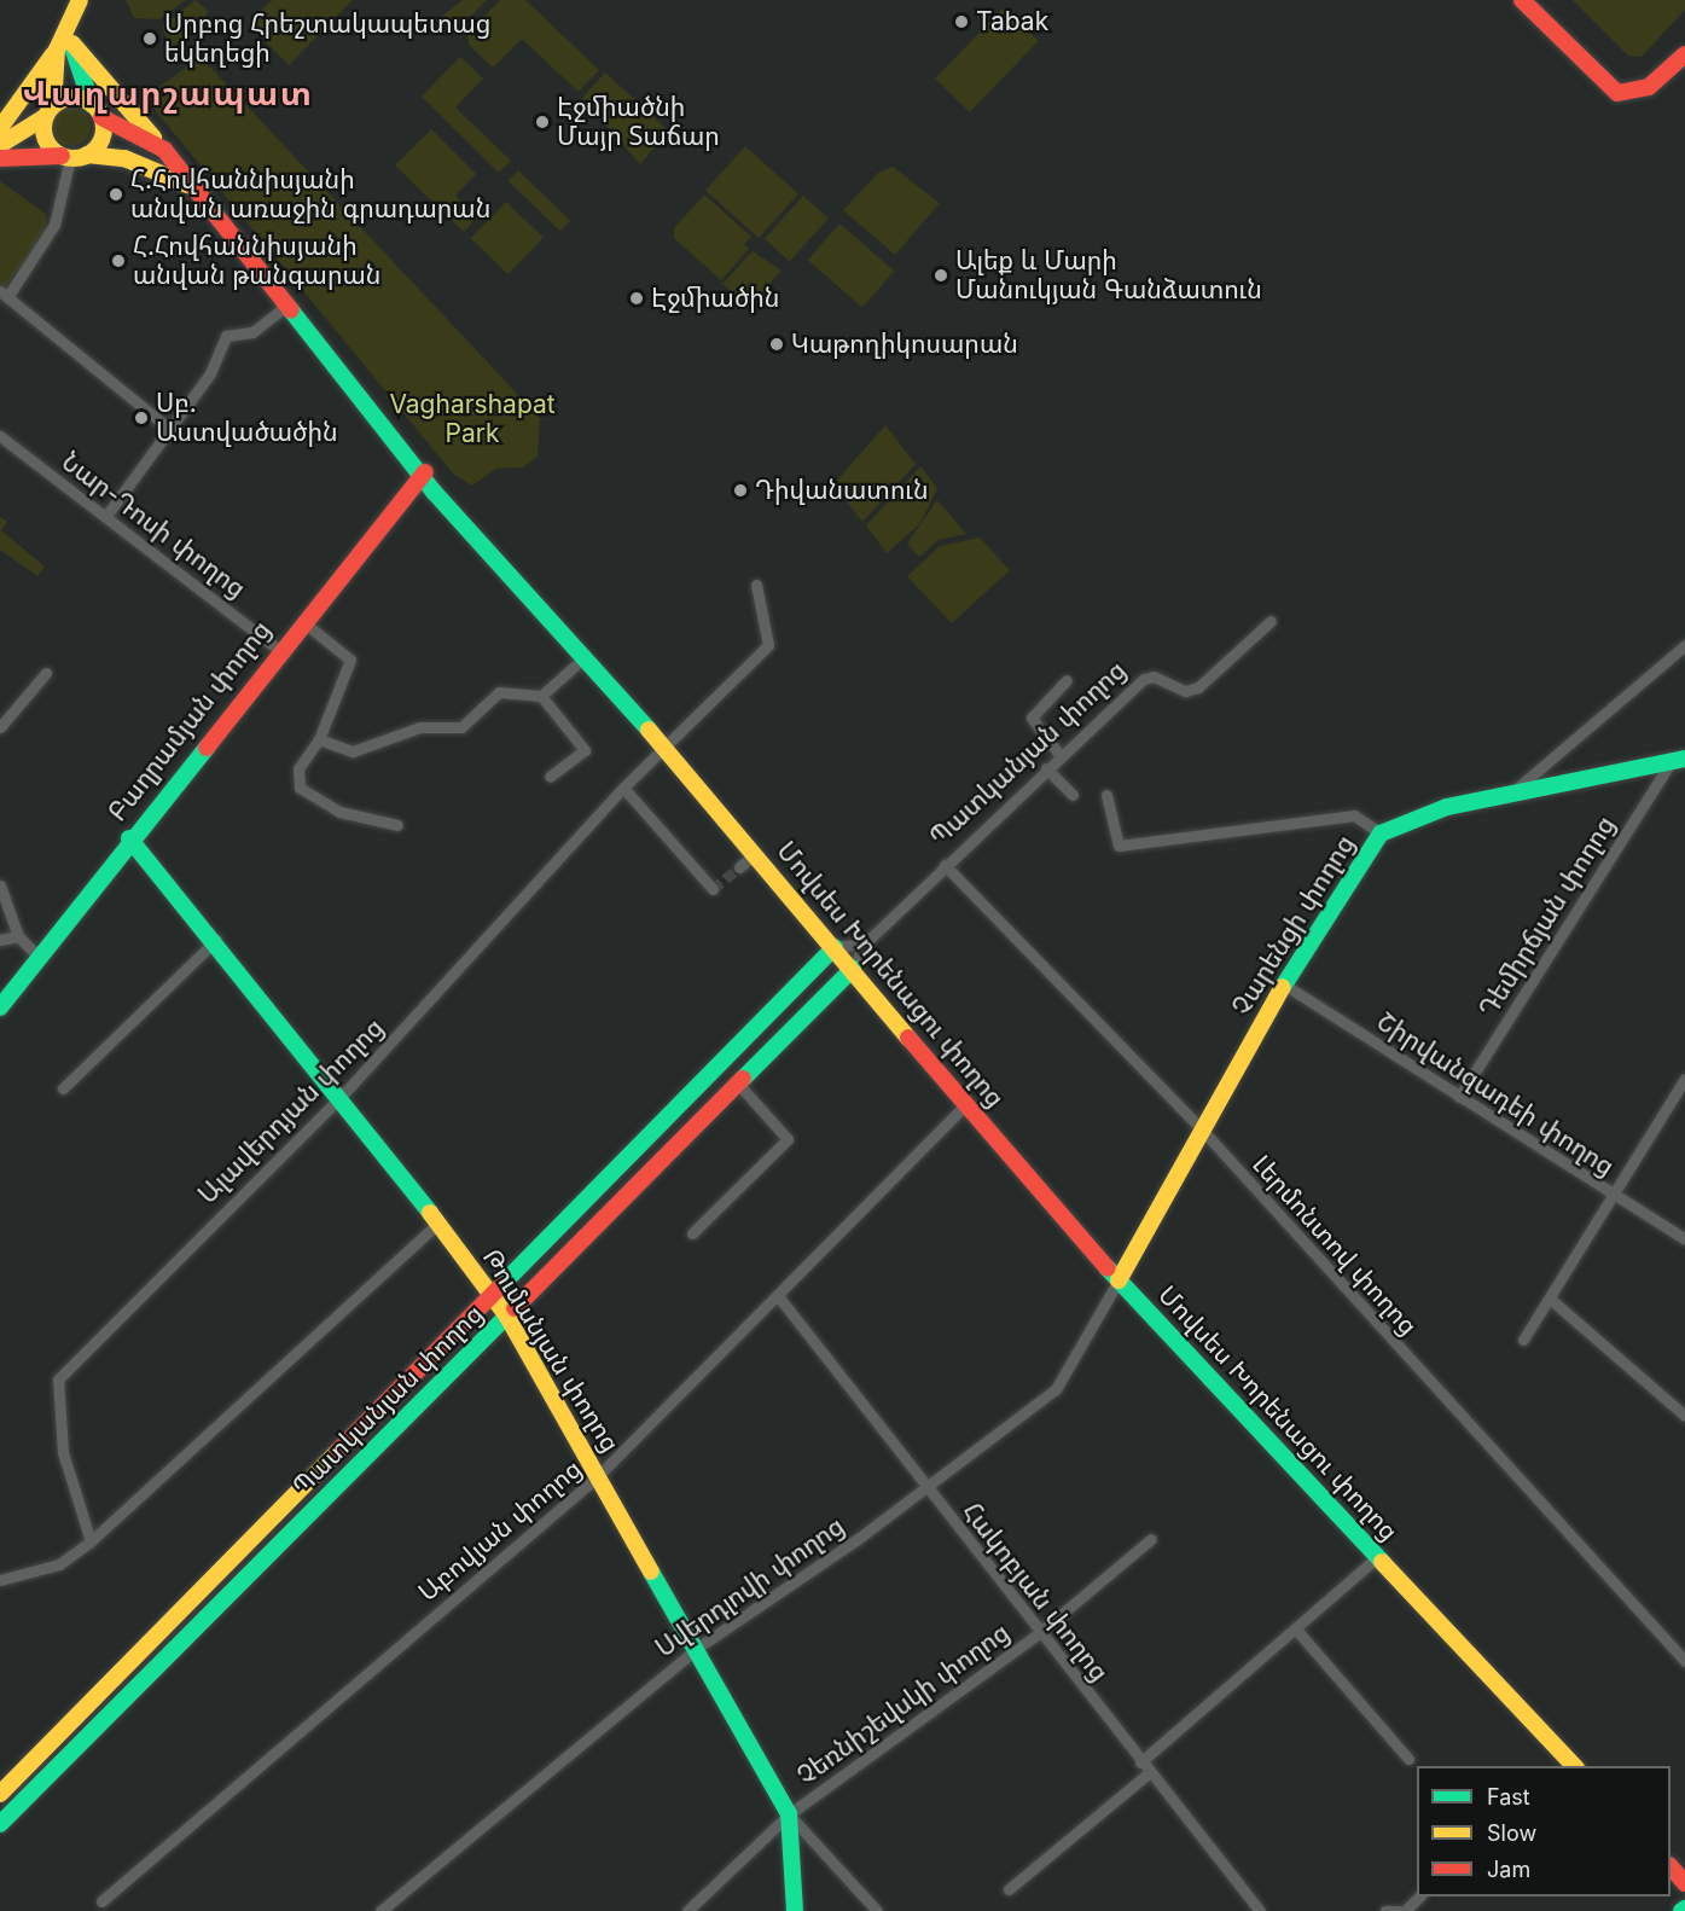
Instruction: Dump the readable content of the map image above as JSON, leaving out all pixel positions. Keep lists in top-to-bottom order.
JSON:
{
  "streets": {
    "main road": [
      "Բաղրամյան փողոց",
      "Պատկանյան փողոց",
      "Չարենցի փողոց",
      "Մովսես Խորենացու փողոց",
      "Թումանյան փողոց"
    ],
    "street": [
      "Նար-Դոսի փողոց",
      "Դեմիրճյան փողոց",
      "Շիրվանզադեի փողոց",
      "Ալավերդյան փողոց",
      "Լերմոնտով փողոց",
      "Աբովյան փողոց",
      "Սվերդլովի փողոց",
      "Հակոբյան փողոց",
      "Չեռնիշեվսկի փողոց"
    ]
  },
  "crossings": [
    ["Նար-Դոսի փողոց", "Բաղրամյան փողոց"],
    ["Բաղրամյան փողոց", "Մովսես Խորենացու փողոց"],
    ["Բաղրամյան փողոց", "Թումանյան փողոց"],
    ["Պատկանյան փողոց", "Մովսես Խորենացու փողոց"],
    ["Պատկանյան փողոց", "Լերմոնտով փողոց"],
    ["Պատկանյան փողոց", "Թումանյան փողոց"],
    ["Դեմիրճյան փողոց", "Չարենցի փողոց"],
    ["Դեմիրճյան փողոց", "Շիրվանզադեի փողոց"],
    ["Չարենցի փողոց", "Մովսես Խորենացու փողոց"],
    ["Չարենցի փողոց", "Շիրվանզադեի փողոց"],
    ["Չարենցի փողոց", "Լերմոնտով փողոց"],
    ["Չարենցի փողոց", "Սվերդլովի փողոց"],
    ["Մովսես Խորենացու փողոց", "Ալավերդյան փողոց"],
    ["Մովսես Խորենացու փողոց", "Աբովյան փողոց"],
    ["Մովսես Խորենացու փողոց", "Սվերդլովի փողոց"],
    ["Ալավերդյան փողոց", "Թումանյան փողոց"],
    ["Թումանյան փողոց", "Աբովյան փողոց"],
    ["Թումանյան փողոց", "Սվերդլովի փողոց"],
    ["Թումանյան փողոց", "Չեռնիշեվսկի փողոց"],
    ["Աբովյան փողոց", "Հակոբյան փողոց"],
    ["Սվերդլովի փողոց", "Հակոբյան փողոց"],
    ["Հակոբյան փողոց", "Չեռնիշեվսկի փողոց"]
  ],
  "districts": ["Վաղարշապատ"],
  "parks": ["Vagharshapat Park"],
  "places": [
    "Tabak",
    "Սրբոց Հրեշտակապետաց եկեղեցի",
    "Էջմիածնի Մայր Տաճար",
    "Հ.Հովհաննիսյանի անվան առաջին գրադարան",
    "Հ.Հովհաննիսյանի անվան թանգարան",
    "Ալեք և Մարի Մանուկյան Գանձատուն",
    "Էջմիածին",
    "Կաթողիկոսարան",
    "Սբ. Աստվածածին",
    "Դիվանատուն"
  ],
  "legend": ["Fast", "Slow", "Jam"]
}
